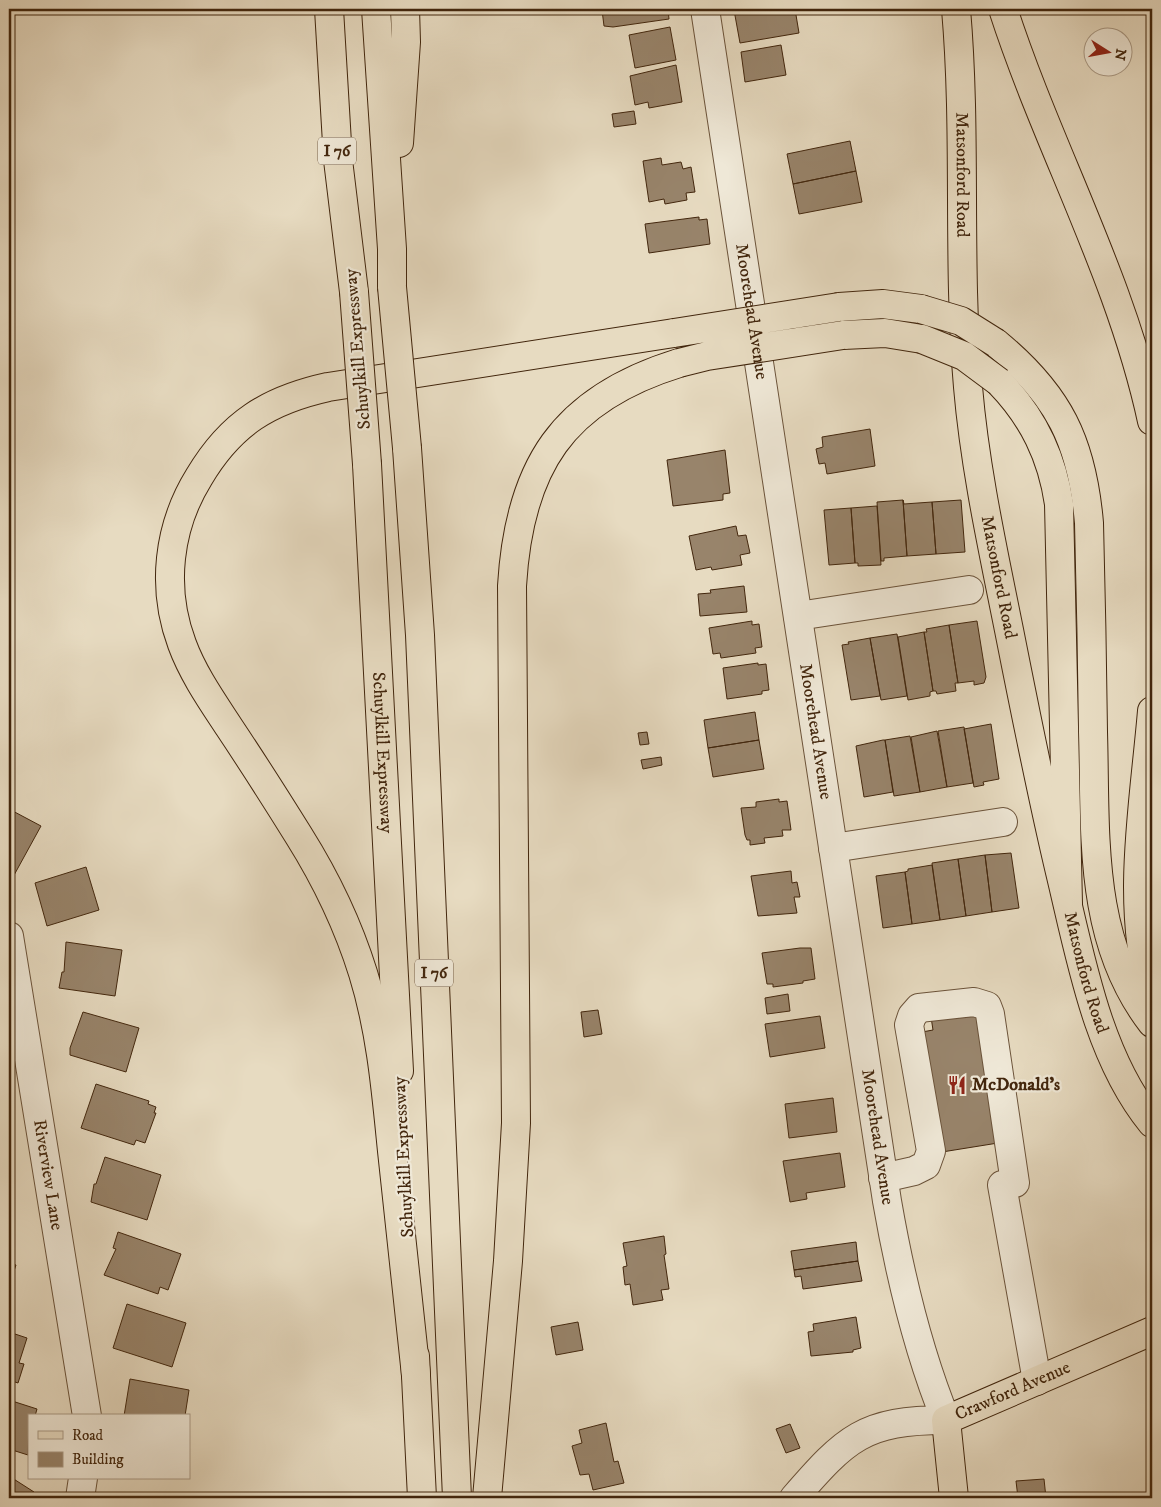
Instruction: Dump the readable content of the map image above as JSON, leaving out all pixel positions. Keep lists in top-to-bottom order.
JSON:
{
  "streets": {
    "main road": [
      "I 76",
      "Matsonford Road",
      "Schuylkill Expressway",
      "Crawford Avenue"
    ],
    "street": ["Moorehead Avenue", "Riverview Lane"]
  },
  "crossings": [
    ["Moorehead Avenue", "Crawford Avenue"]
  ],
  "places": {
    "restaurant": ["McDonald's"]
  },
  "legend": ["Road", "Building"],
  "north": "right"
}
